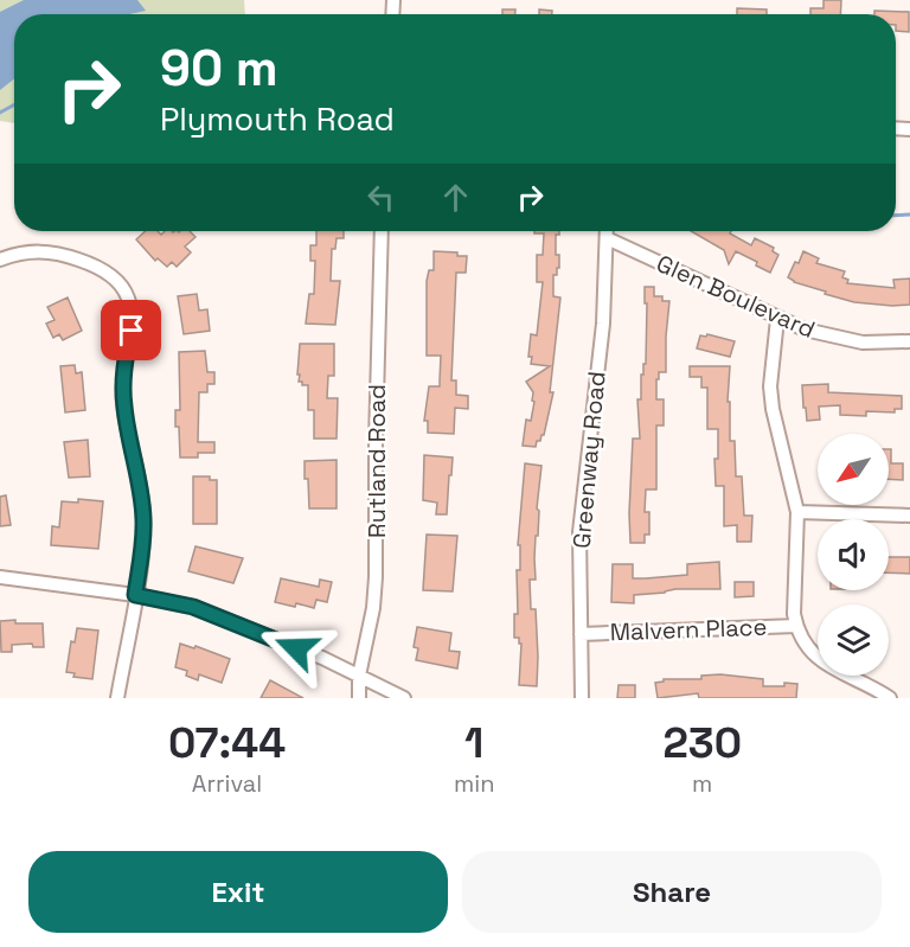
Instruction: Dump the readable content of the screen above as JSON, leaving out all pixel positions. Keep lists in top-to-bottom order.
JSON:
{
  "streets": {
    "street": [
      "Glen Boulevard",
      "Greenway Road",
      "Rutland Road",
      "Malvern Place"
    ]
  },
  "crossings": [
    ["Glen Boulevard", "Greenway Road"],
    ["Greenway Road", "Malvern Place"]
  ],
  "north": "bottom left",
  "page": {
    "turn": ["90 m", "Plymouth Road"],
    "eta": [
      "07:44",
      "Arrival",
      "1",
      "min",
      "230",
      "m"
    ],
    "buttons": ["Exit", "Share"]
  }
}
